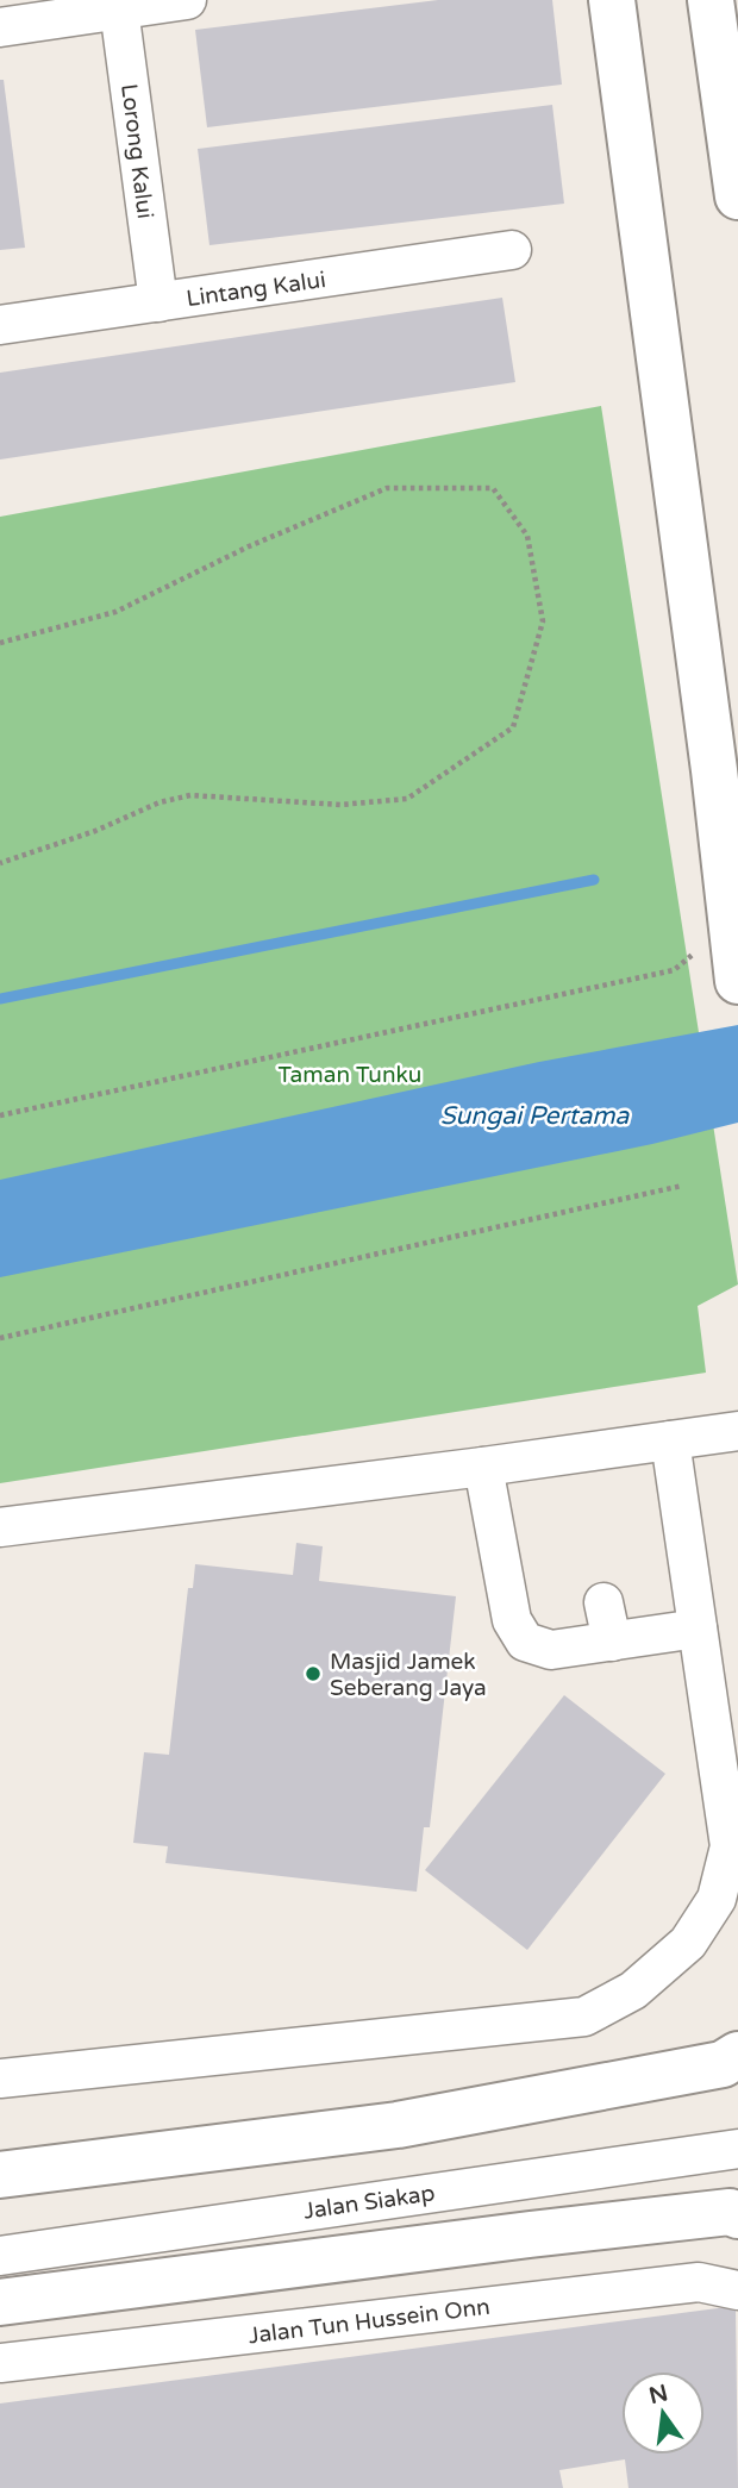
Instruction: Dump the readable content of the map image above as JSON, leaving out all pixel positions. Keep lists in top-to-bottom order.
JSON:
{
  "streets": {
    "street": [
      "Lorong Kalui",
      "Lintang Kalui",
      "Jalan Siakap",
      "Jalan Tun Hussein Onn"
    ]
  },
  "crossings": [
    ["Lorong Kalui", "Lintang Kalui"]
  ],
  "water": ["Sungai Pertama"],
  "parks": ["Taman Tunku"],
  "places": ["Masjid Jamek Seberang Jaya"],
  "north": "top"
}
